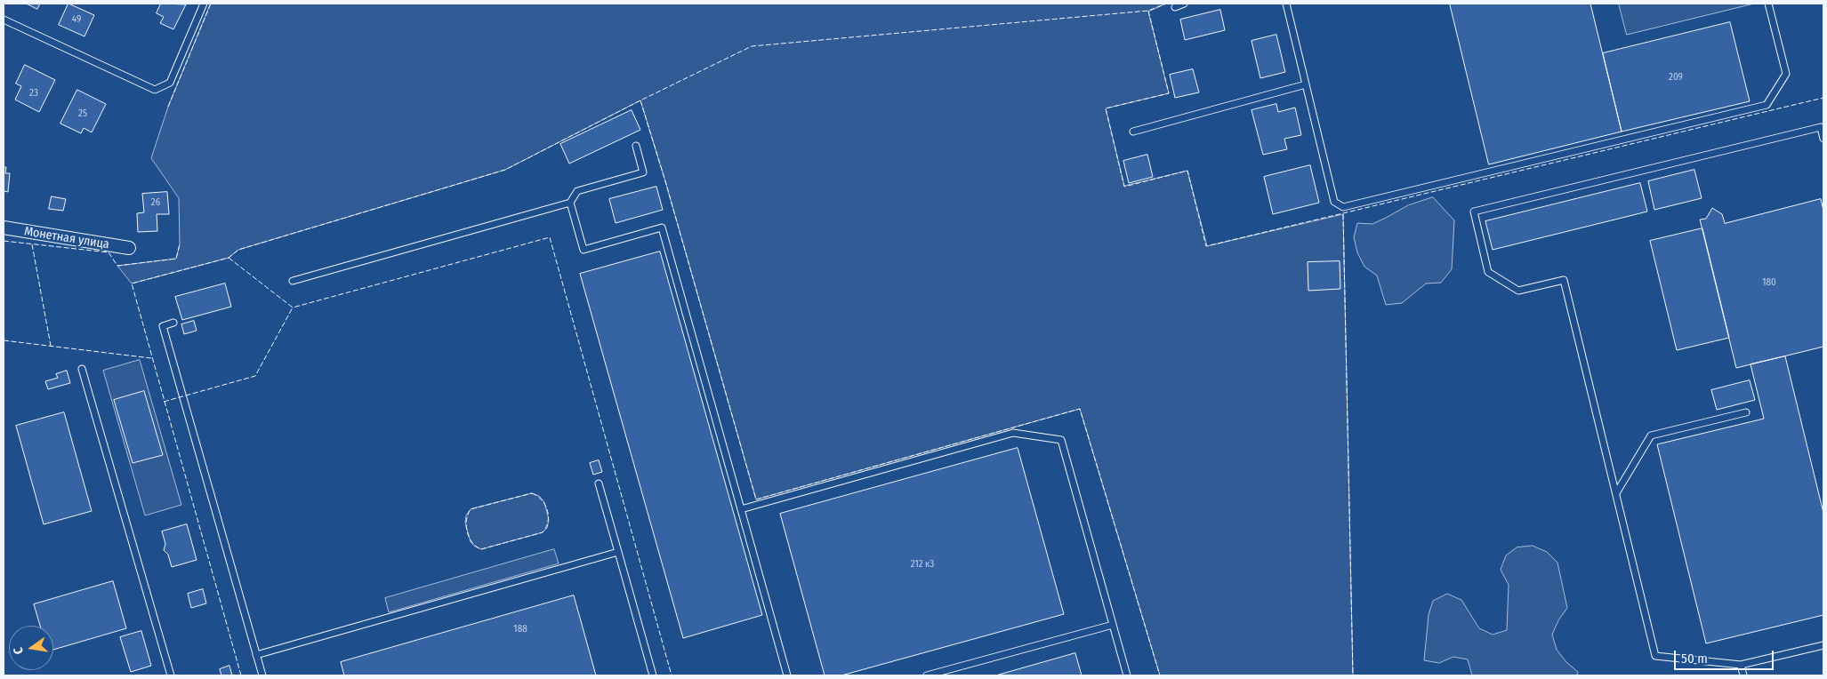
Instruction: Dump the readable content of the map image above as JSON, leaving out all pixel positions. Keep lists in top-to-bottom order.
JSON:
{
  "streets": {
    "street": ["Монетная улица"]
  },
  "house_numbers": [
    "49",
    "209",
    "23",
    "25",
    "26",
    "180",
    "212 к3",
    "188"
  ],
  "scale_bar": "50 m",
  "north": "left"
}
